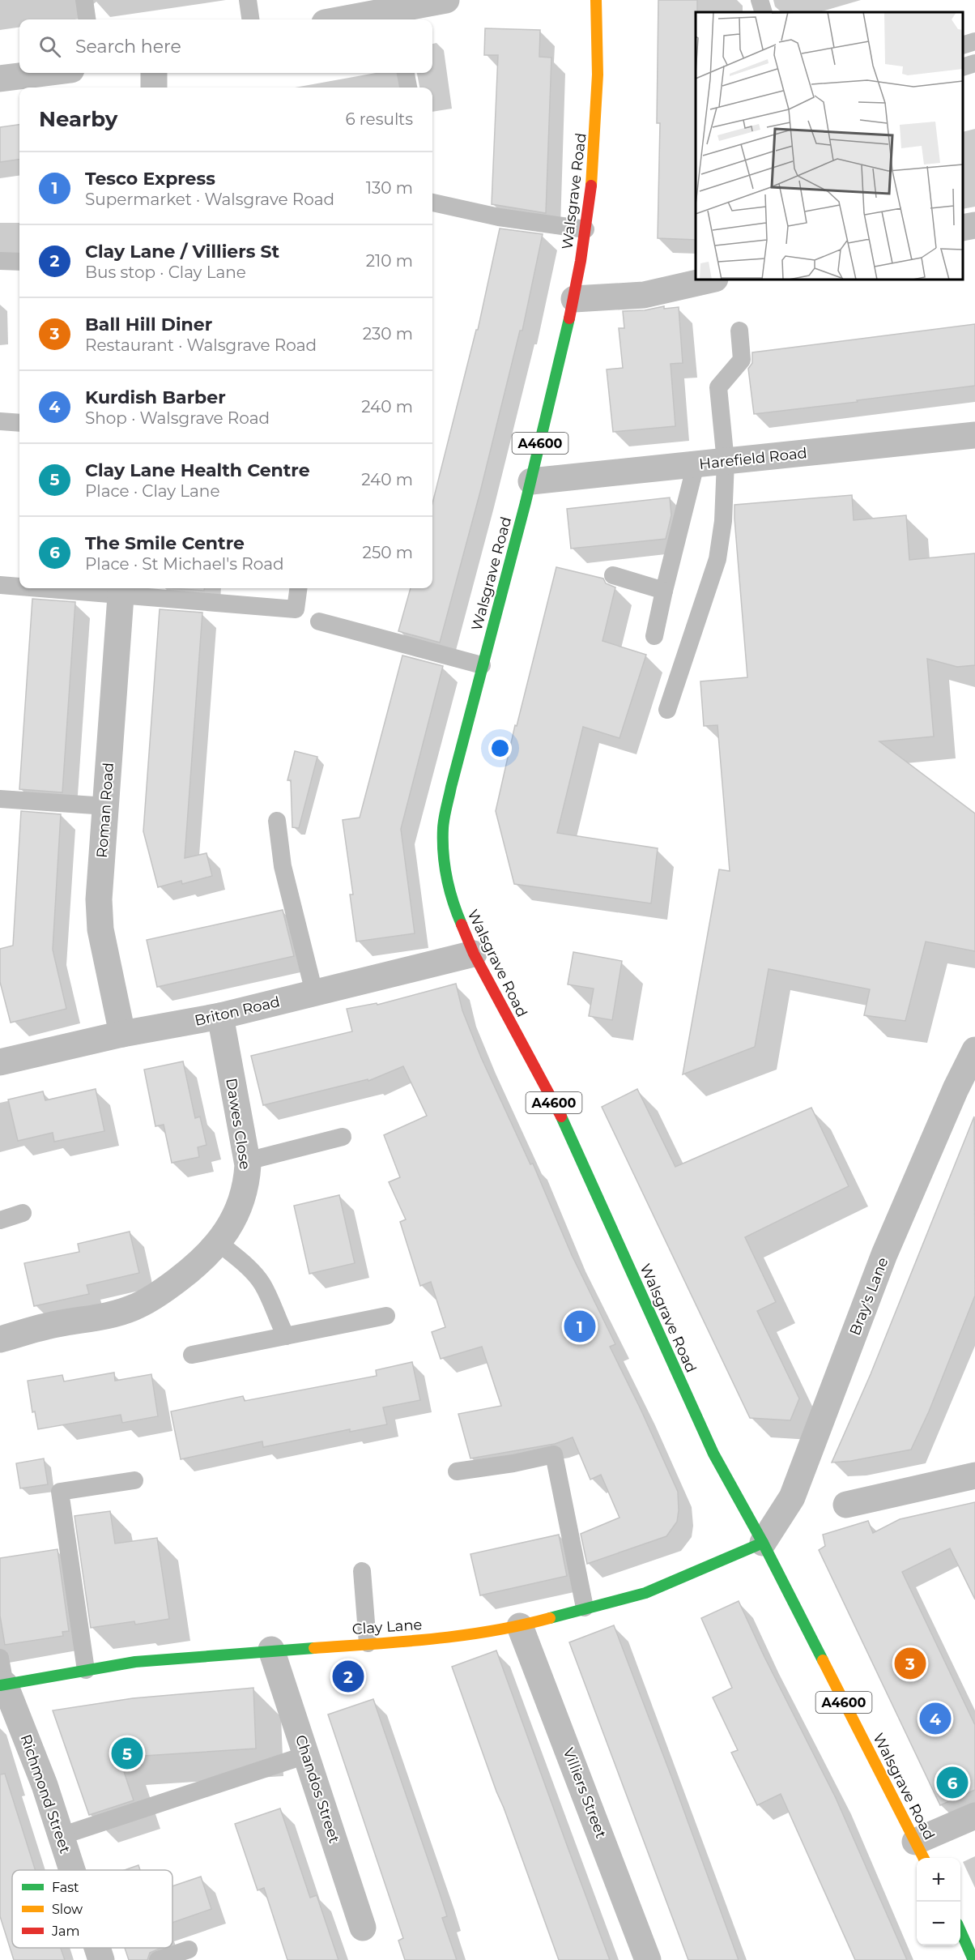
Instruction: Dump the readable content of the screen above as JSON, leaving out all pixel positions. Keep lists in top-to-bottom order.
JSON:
{
  "streets": {
    "main road": ["Walsgrave Road", "A4600", "Clay Lane"],
    "street": [
      "Harefield Road",
      "Roman Road",
      "Briton Road",
      "Dawes Close",
      "Bray's Lane",
      "Chandos Street",
      "Villiers Street",
      "Richmond Street"
    ]
  },
  "crossings": [
    ["Walsgrave Road", "Harefield Road"],
    ["Walsgrave Road", "Briton Road"],
    ["Walsgrave Road", "Bray's Lane"],
    ["Walsgrave Road", "Clay Lane"],
    ["Roman Road", "Briton Road"],
    ["Briton Road", "Dawes Close"],
    ["Bray's Lane", "Clay Lane"],
    ["Clay Lane", "Chandos Street"],
    ["Clay Lane", "Villiers Street"],
    ["Clay Lane", "Richmond Street"]
  ],
  "legend": ["Fast", "Slow", "Jam"],
  "page": {
    "search": "Search here",
    "heading": ["Nearby", "6 results"],
    "list": [
      {
        "mark": "1",
        "name": "Tesco Express",
        "note": "Supermarket · Walsgrave Road",
        "value": "130 m"
      },
      {
        "mark": "2",
        "name": "Clay Lane / Villiers St",
        "note": "Bus stop · Clay Lane",
        "value": "210 m"
      },
      {
        "mark": "3",
        "name": "Ball Hill Diner",
        "note": "Restaurant · Walsgrave Road",
        "value": "230 m"
      },
      {
        "mark": "4",
        "name": "Kurdish Barber",
        "note": "Shop · Walsgrave Road",
        "value": "240 m"
      },
      {
        "mark": "5",
        "name": "Clay Lane Health Centre",
        "note": "Place · Clay Lane",
        "value": "240 m"
      },
      {
        "mark": "6",
        "name": "The Smile Centre",
        "note": "Place · St Michael's Road",
        "value": "250 m"
      }
    ],
    "pins": [
      "1",
      "3",
      "2",
      "4",
      "5",
      "6"
    ],
    "map_buttons": ["+", "−"]
  }
}
